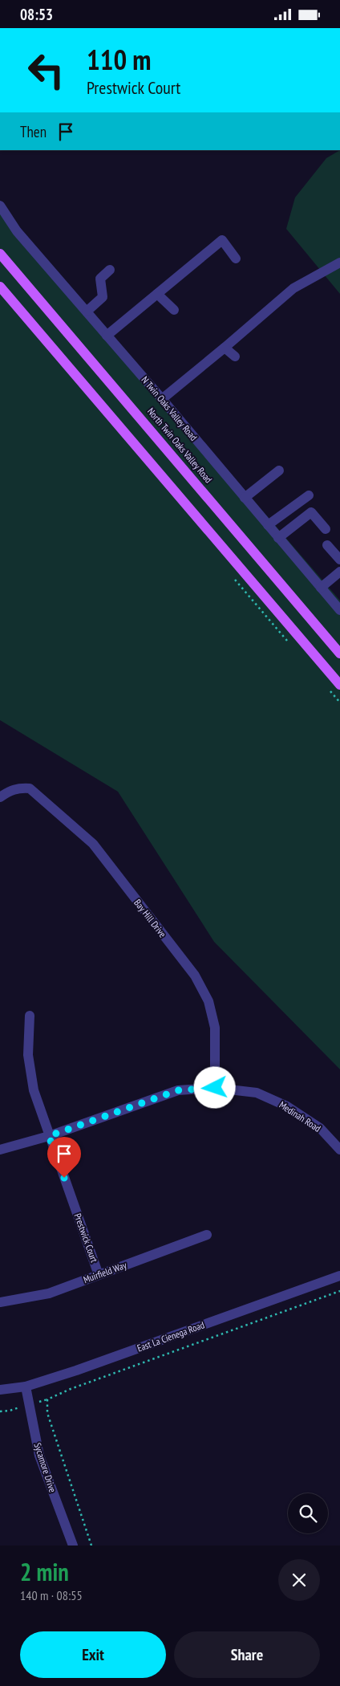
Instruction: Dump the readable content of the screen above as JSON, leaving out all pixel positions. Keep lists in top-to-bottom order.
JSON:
{
  "streets": {
    "main road": ["North Twin Oaks Valley Road"],
    "street": [
      "N Twin Oaks Valley Road",
      "Bay Hill Drive",
      "Medinah Road",
      "Prestwick Court",
      "Muirfield Way",
      "East La Cienega Road",
      "Sycamore Drive"
    ]
  },
  "crossings": [
    ["Bay Hill Drive", "Medinah Road"],
    ["Medinah Road", "Prestwick Court"],
    ["Prestwick Court", "Muirfield Way"],
    ["East La Cienega Road", "Sycamore Drive"]
  ],
  "page": {
    "status": "08:53",
    "turn": ["110 m", "Prestwick Court"],
    "then": "Then",
    "heading": ["2 min", "140 m · 08:55"],
    "buttons": ["Exit", "Share"]
  }
}
